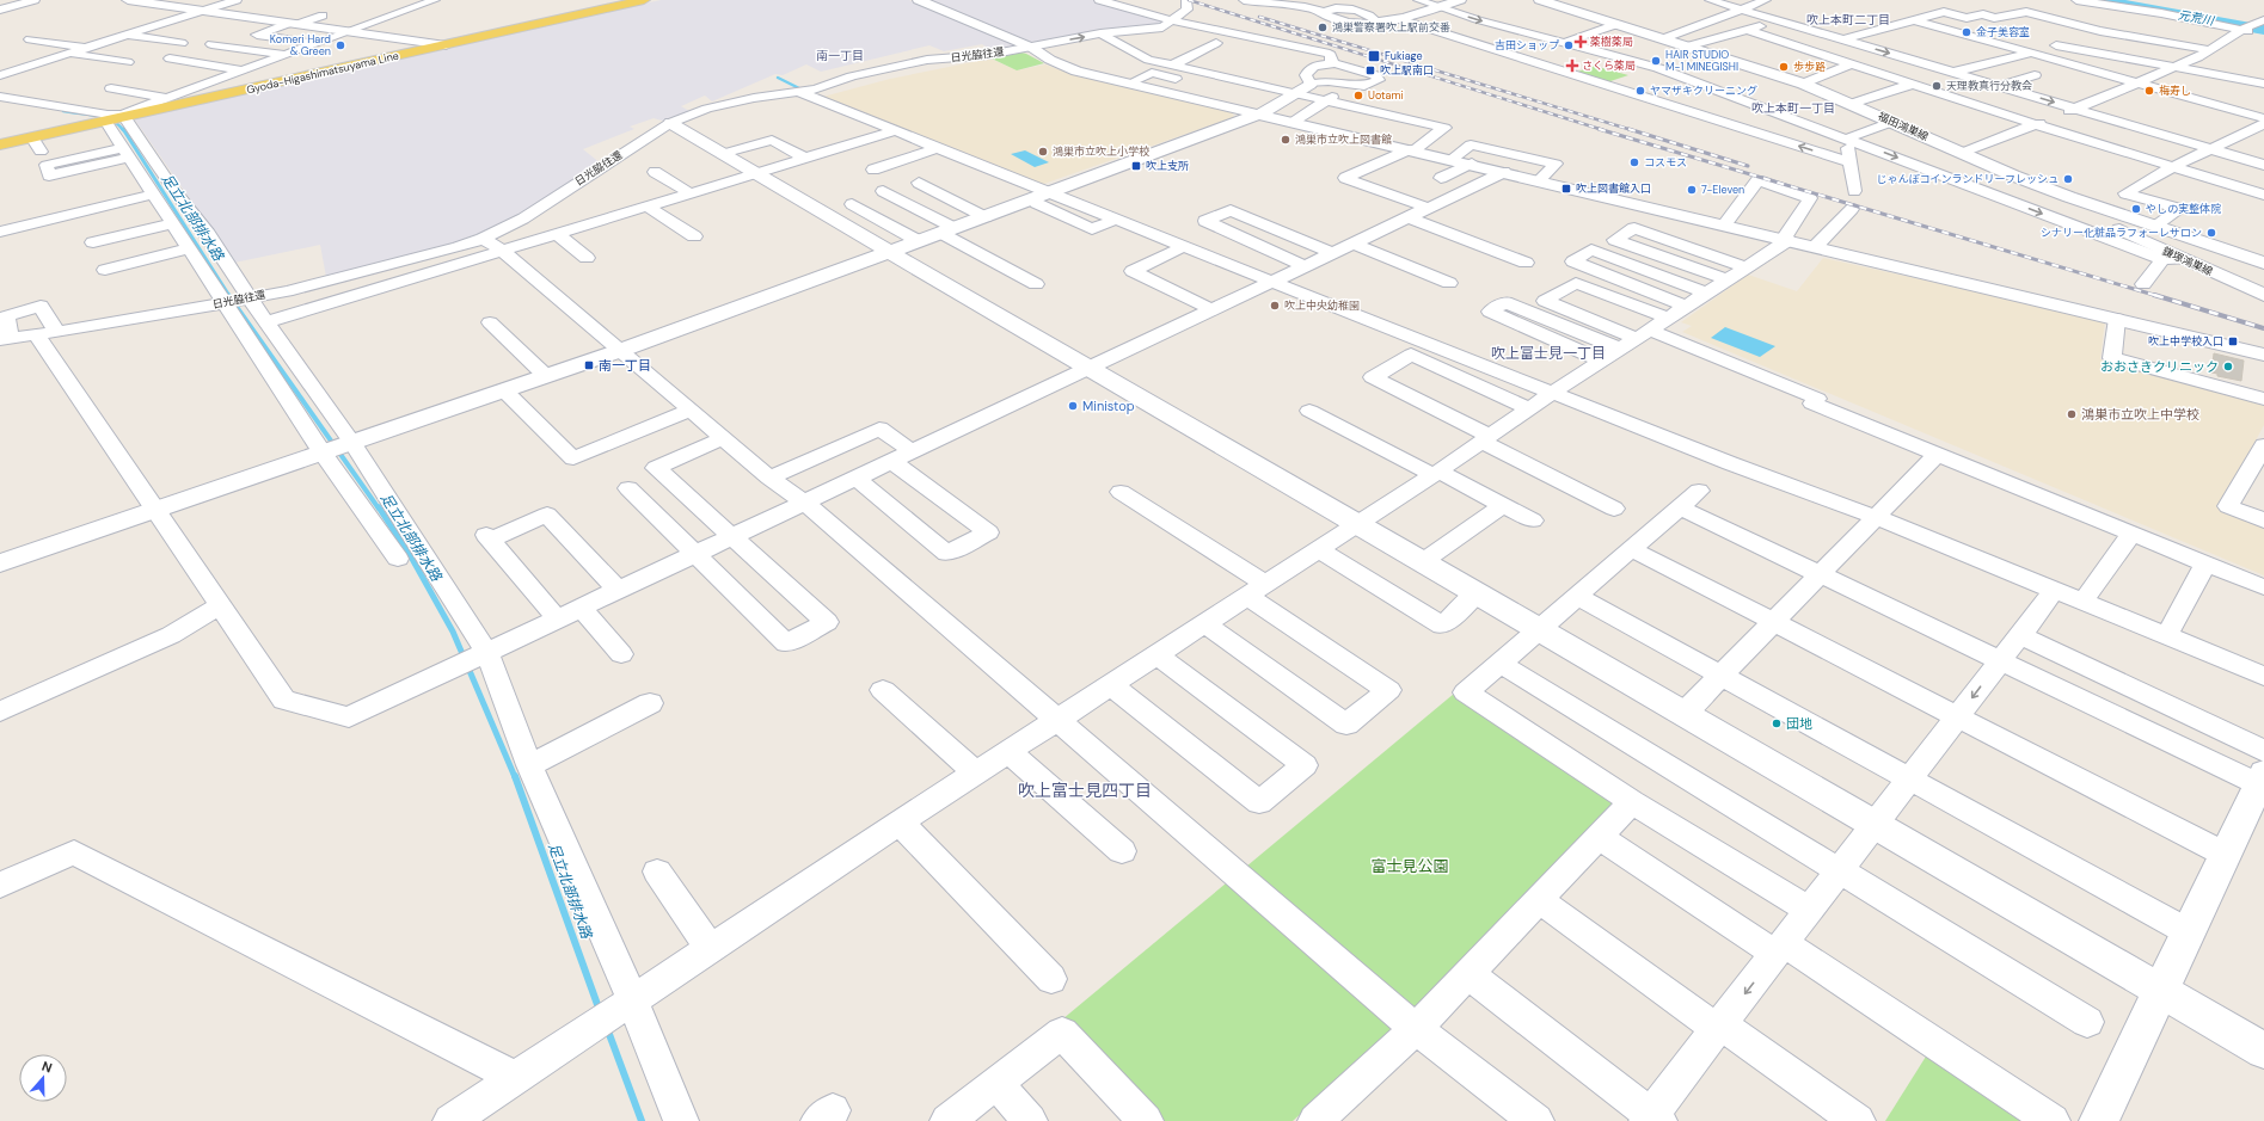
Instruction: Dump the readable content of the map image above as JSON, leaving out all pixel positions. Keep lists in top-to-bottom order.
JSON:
{
  "streets": {
    "main road": ["Gyoda-Higashimatsuyama Line"],
    "street": ["日光脇往還", "福田鴻巣線", "鎌塚鴻巣線"]
  },
  "crossings": [
    ["福田鴻巣線", "鎌塚鴻巣線"]
  ],
  "districts": [
    "吹上本町二丁目",
    "南一丁目",
    "吹上本町一丁目",
    "吹上富士見一丁目",
    "吹上富士見四丁目"
  ],
  "water": ["元荒川", "足立北部排水路"],
  "parks": ["富士見公園"],
  "places": {
    "other": [
      "鴻巣警察署吹上駅前交番",
      "金子美容室",
      "Komeri Hard & Green",
      "吉田ショップ",
      "HAIR STUDIO M-1 MINEGISHI",
      "歩歩路",
      "天理教真行分教会",
      "ヤマザキクリーニング",
      "梅寿し",
      "Uotami",
      "鴻巣市立吹上図書館",
      "鴻巣市立吹上小学校",
      "コスモス",
      "じゃんぼコインランドリーフレッシュ",
      "7-Eleven",
      "やしの実整体院",
      "シナリー化粧品ラフォーレサロン",
      "吹上中央幼稚園",
      "おおさきクリニック",
      "Ministop",
      "鴻巣市立吹上中学校",
      "団地"
    ],
    "health": ["薬樹薬局", "さくら薬局"],
    "transit": [
      "Fukiage",
      "吹上駅南口",
      "吹上支所",
      "吹上図書館入口",
      "吹上中学校入口",
      "南一丁目"
    ]
  },
  "north": "top"
}
